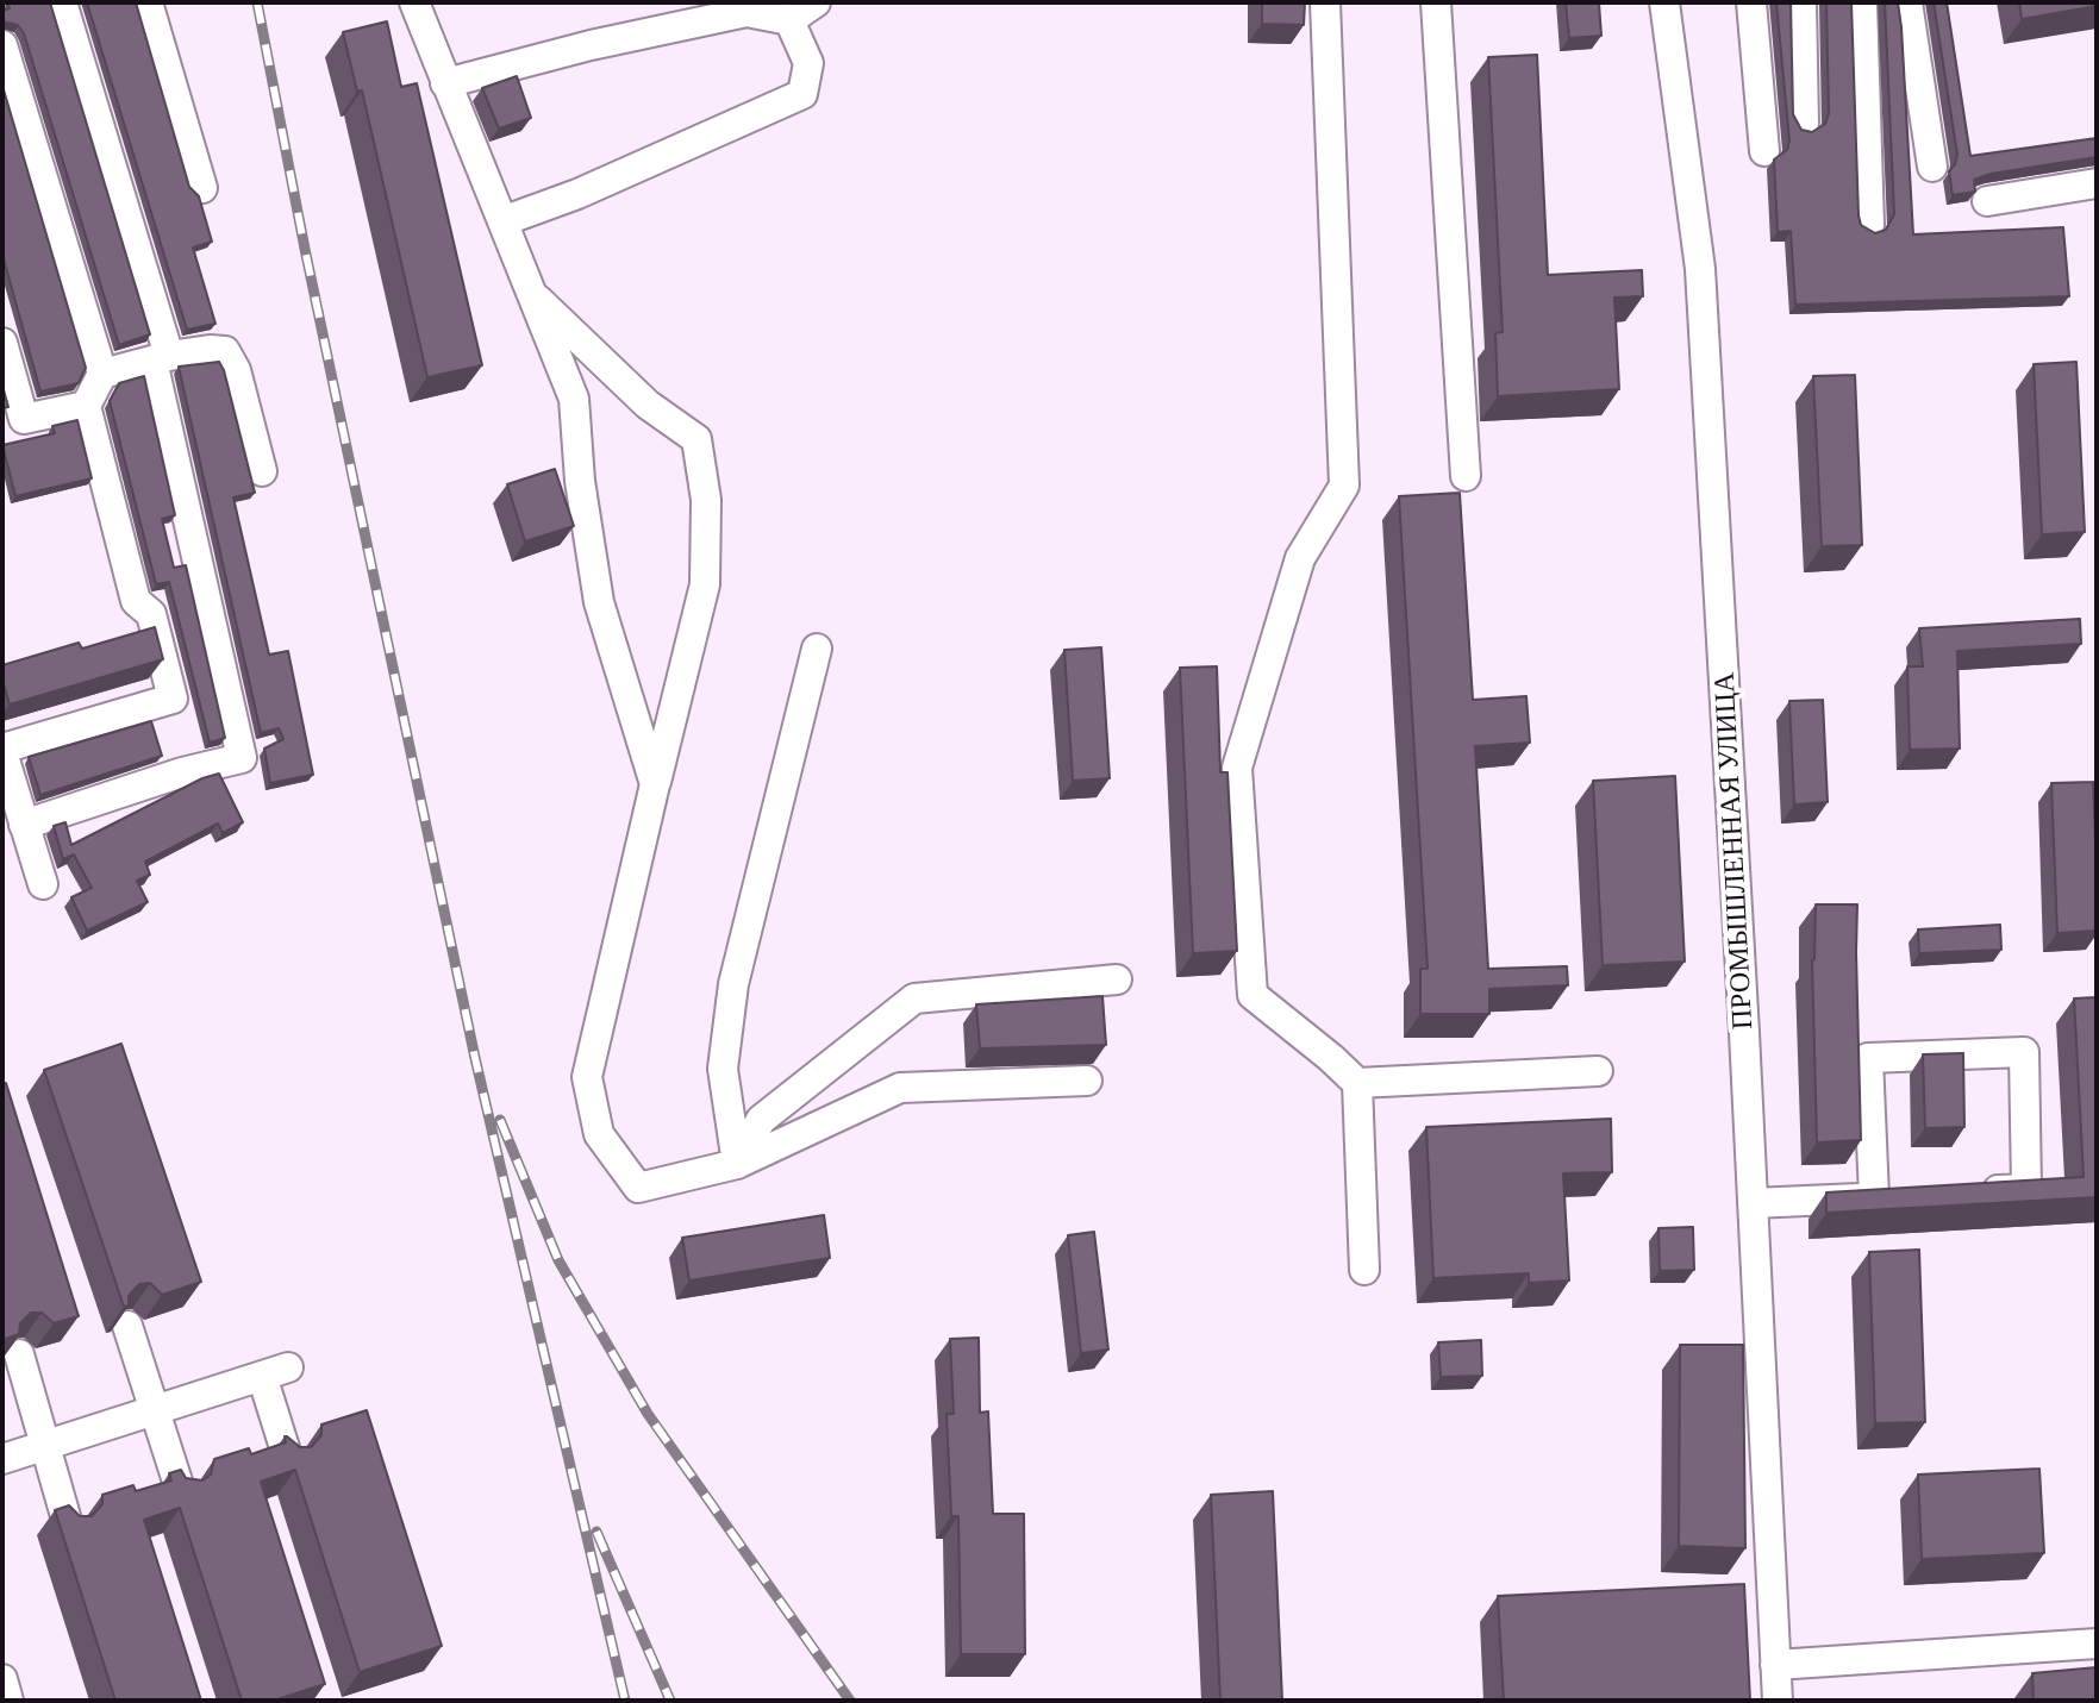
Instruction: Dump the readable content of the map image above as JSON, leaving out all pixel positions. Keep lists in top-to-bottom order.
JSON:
{
  "streets": {
    "street": ["ПРОМЫШЛЕННАЯ УЛИЦА"]
  }
}
